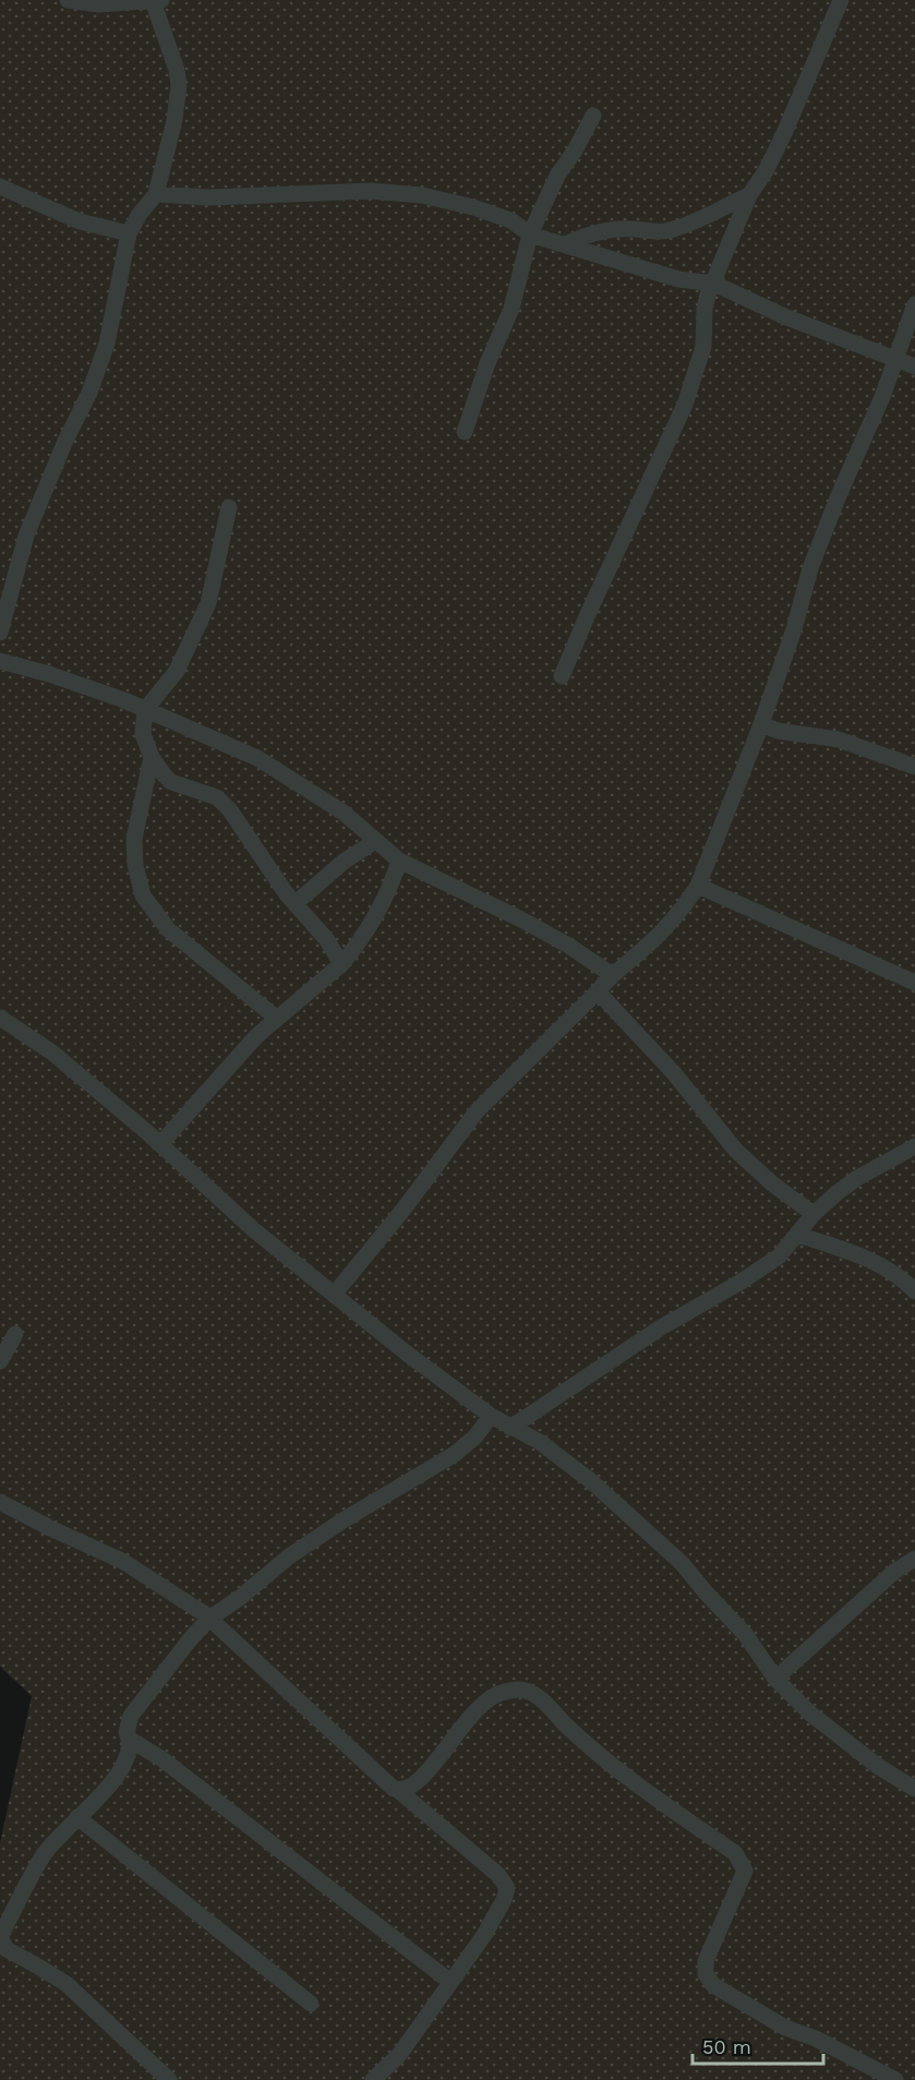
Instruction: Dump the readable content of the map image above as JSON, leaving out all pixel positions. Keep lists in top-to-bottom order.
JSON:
{
  "scale_bar": "50 m"
}
